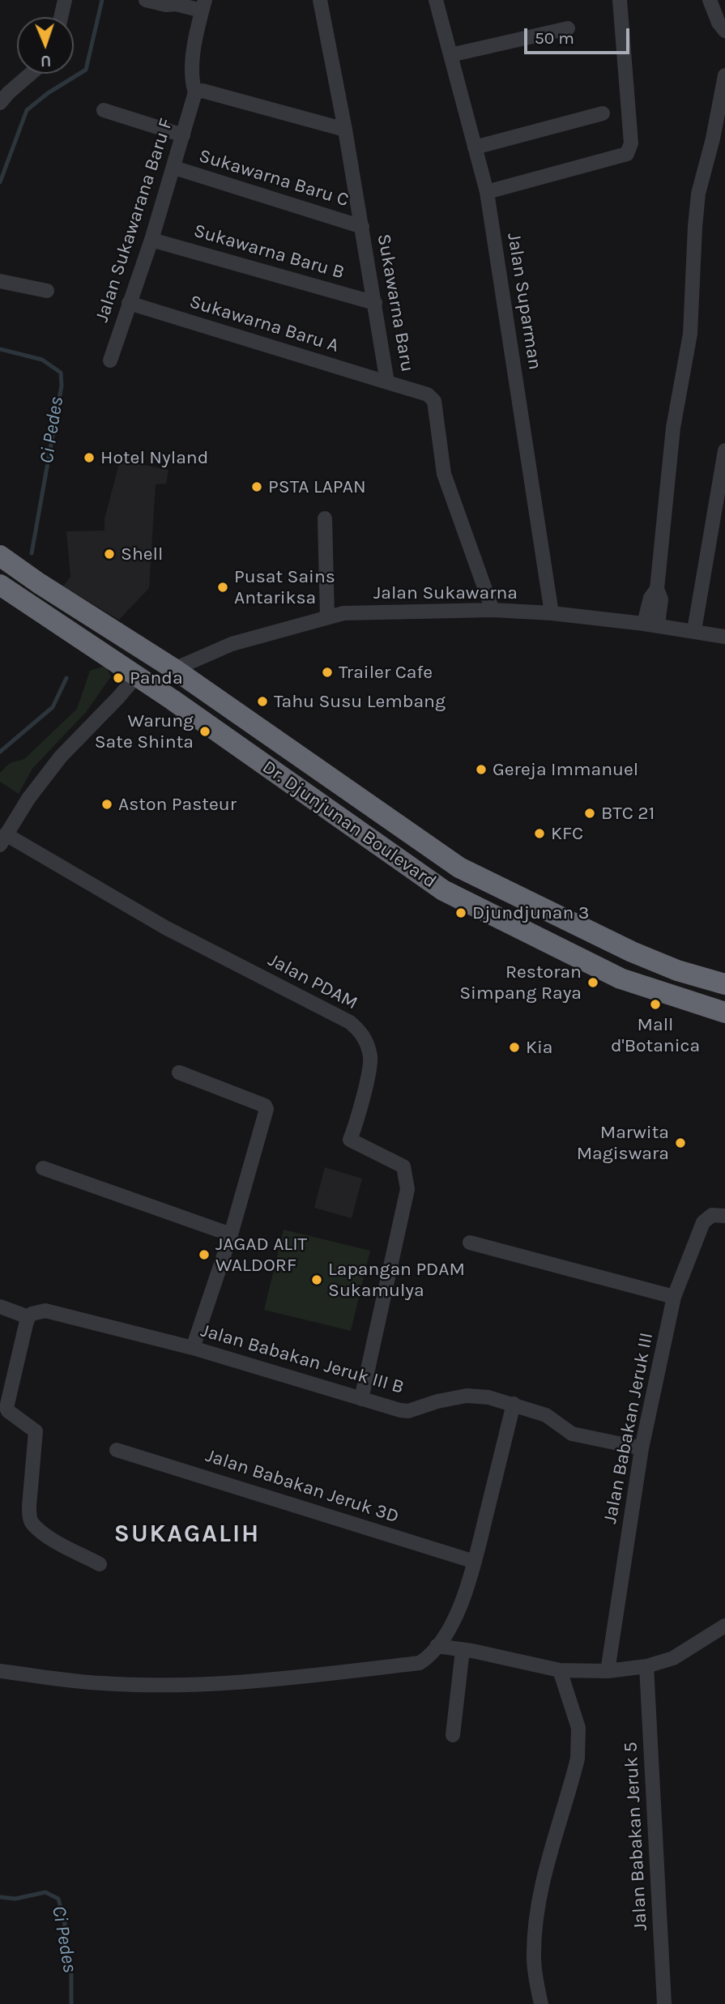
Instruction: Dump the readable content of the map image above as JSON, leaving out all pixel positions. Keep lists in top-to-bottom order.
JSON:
{
  "streets": {
    "highway": ["Dr. Djunjunan Boulevard"],
    "street": [
      "Sukawarna Baru C",
      "Jalan Sukawarana Baru F",
      "Sukawarna Baru B",
      "Jalan Suparman",
      "Sukawarna Baru",
      "Sukawarna Baru A",
      "Jalan Sukawarna",
      "Jalan PDAM",
      "Jalan Babakan Jeruk III B",
      "Jalan Babakan Jeruk III",
      "Jalan Babakan Jeruk 3D",
      "Jalan Babakan Jeruk 5"
    ]
  },
  "crossings": [
    ["Sukawarna Baru C", "Jalan Sukawarana Baru F"],
    ["Sukawarna Baru C", "Sukawarna Baru"],
    ["Jalan Sukawarana Baru F", "Sukawarna Baru B"],
    ["Jalan Sukawarana Baru F", "Sukawarna Baru A"],
    ["Sukawarna Baru B", "Sukawarna Baru"],
    ["Jalan Suparman", "Jalan Sukawarna"],
    ["Sukawarna Baru", "Sukawarna Baru A"],
    ["Sukawarna Baru", "Jalan Sukawarna"],
    ["Jalan Sukawarna", "Dr. Djunjunan Boulevard"],
    ["Jalan PDAM", "Jalan Babakan Jeruk III B"],
    ["Jalan Babakan Jeruk III B", "Jalan Babakan Jeruk III"]
  ],
  "districts": ["SUKAGALIH"],
  "water": ["Ci Pedes"],
  "places": [
    "Hotel Nyland",
    "PSTA LAPAN",
    "Shell",
    "Pusat Sains Antariksa",
    "Trailer Cafe",
    "Panda",
    "Tahu Susu Lembang",
    "Warung Sate Shinta",
    "Gereja Immanuel",
    "Aston Pasteur",
    "BTC 21",
    "KFC",
    "Djundjunan 3",
    "Restoran Simpang Raya",
    "Mall d'Botanica",
    "Kia",
    "Marwita Magiswara",
    "JAGAD ALIT WALDORF",
    "Lapangan PDAM Sukamulya"
  ],
  "scale_bar": "50 m",
  "north": "bottom"
}
